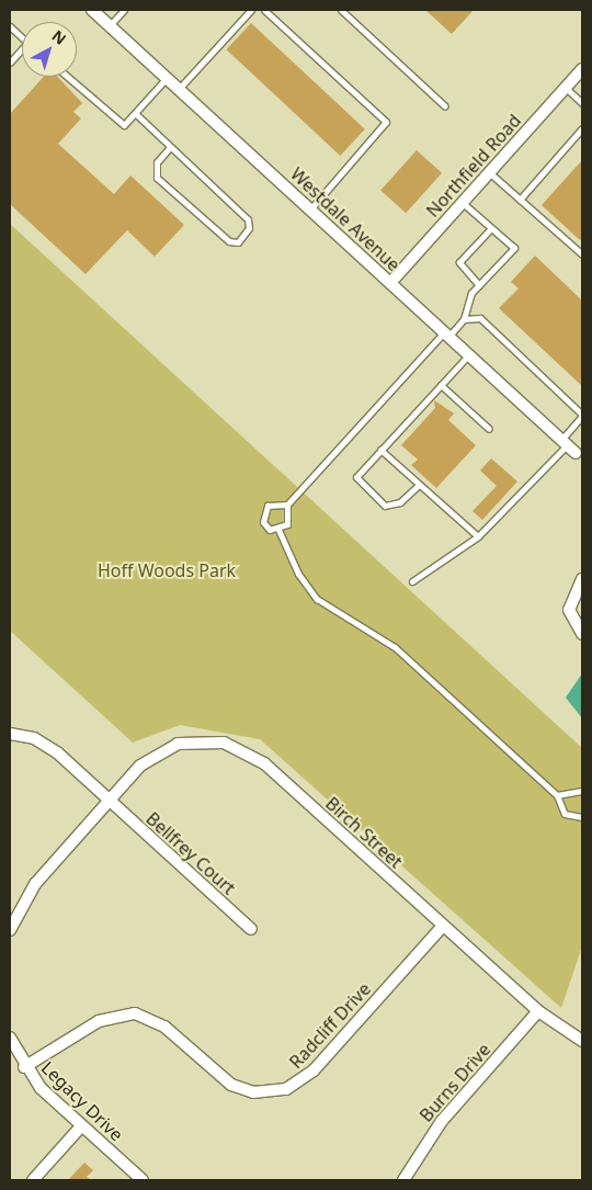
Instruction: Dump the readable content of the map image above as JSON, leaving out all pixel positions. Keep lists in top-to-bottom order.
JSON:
{
  "streets": {
    "street": [
      "Northfield Road",
      "Westdale Avenue",
      "Birch Street",
      "Bellfrey Court",
      "Radcliff Drive",
      "Burns Drive",
      "Legacy Drive"
    ]
  },
  "crossings": [
    ["Northfield Road", "Westdale Avenue"],
    ["Birch Street", "Bellfrey Court"],
    ["Birch Street", "Radcliff Drive"],
    ["Birch Street", "Burns Drive"],
    ["Radcliff Drive", "Legacy Drive"]
  ],
  "parks": ["Hoff Woods Park"],
  "north": "top right"
}
